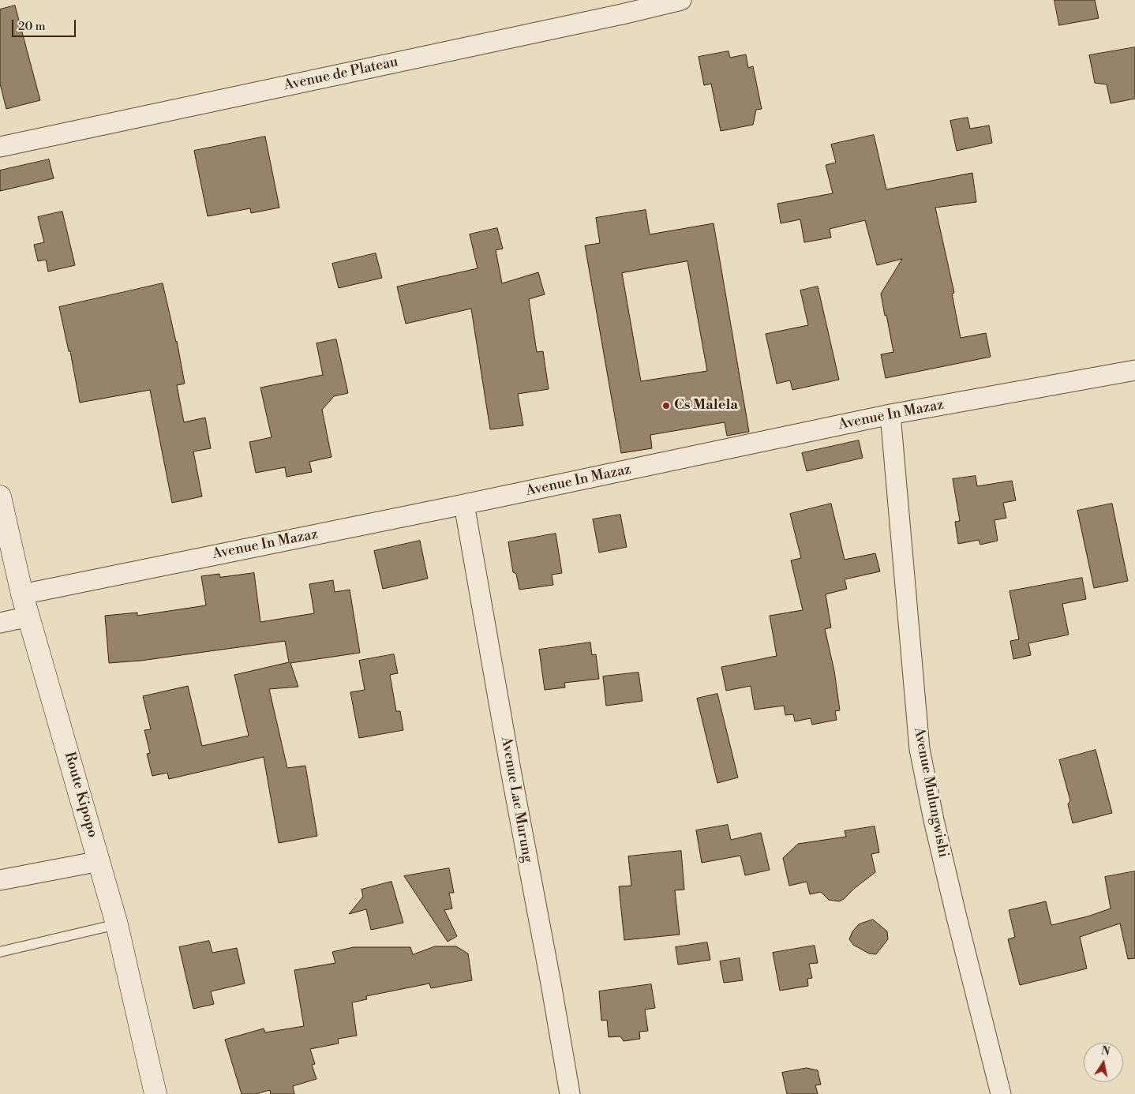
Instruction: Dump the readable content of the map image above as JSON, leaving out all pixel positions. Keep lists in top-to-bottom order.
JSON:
{
  "streets": {
    "main road": ["Route Kipopo"],
    "street": [
      "Avenue de Plateau",
      "Avenue In Mazaz",
      "Avenue Mulungwishi",
      "Avenue Lac Murung"
    ]
  },
  "crossings": [
    ["Avenue In Mazaz", "Avenue Mulungwishi"],
    ["Avenue In Mazaz", "Route Kipopo"],
    ["Avenue In Mazaz", "Avenue Lac Murung"]
  ],
  "places": ["Cs Malela"],
  "scale_bar": "20 m",
  "north": "top"
}
